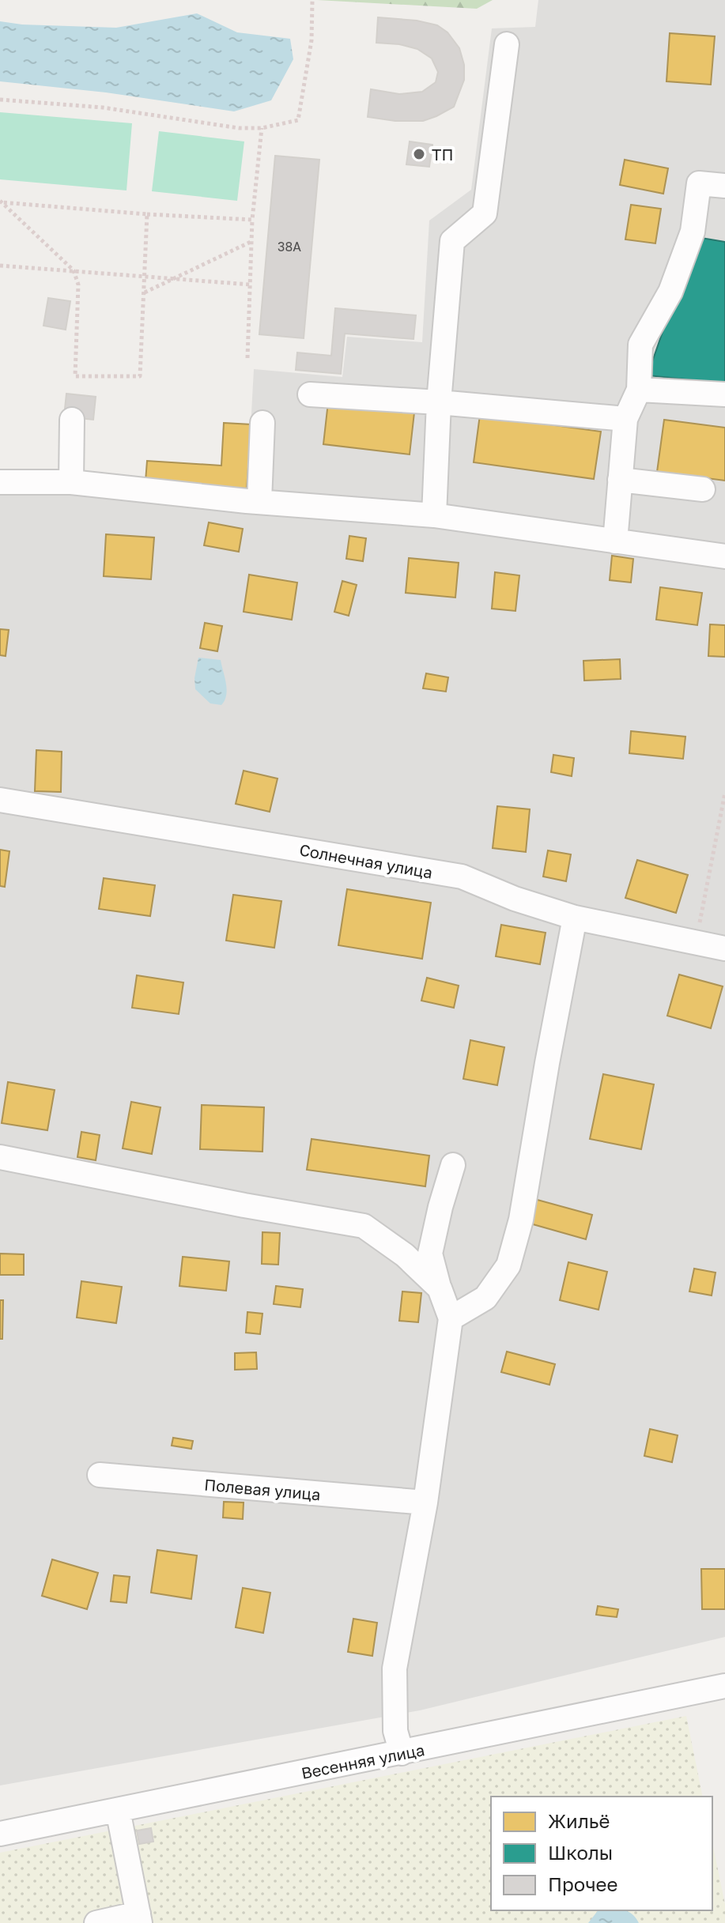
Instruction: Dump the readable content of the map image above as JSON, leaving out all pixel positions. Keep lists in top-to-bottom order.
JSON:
{
  "streets": {
    "street": ["Солнечная улица", "Полевая улица", "Весенняя улица"]
  },
  "places": ["ТП"],
  "house_numbers": ["38А"],
  "legend": ["Жильё", "Школы", "Прочее"]
}
